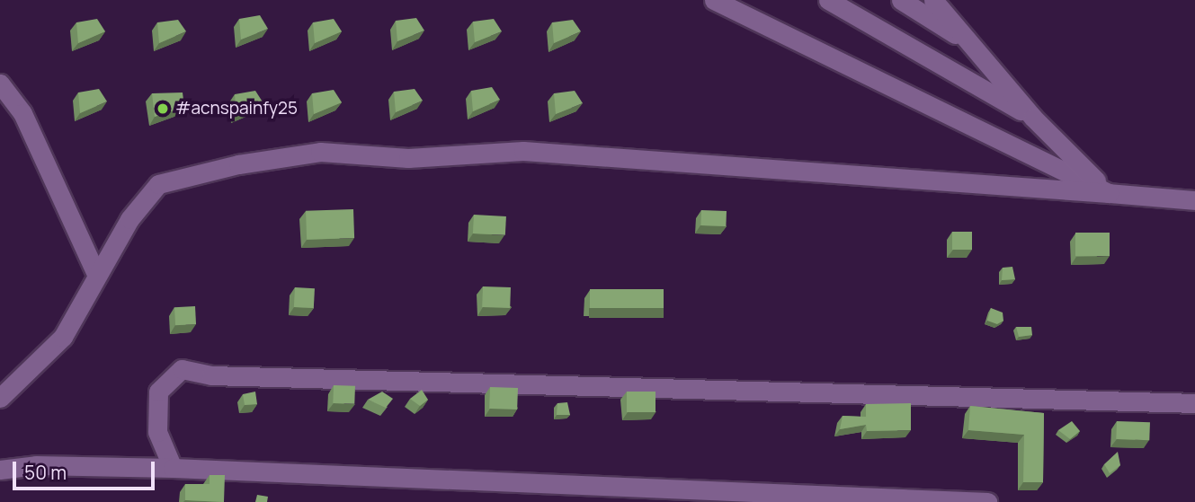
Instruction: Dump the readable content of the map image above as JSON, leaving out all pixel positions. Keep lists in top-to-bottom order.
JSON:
{
  "places": ["#acnspainfy25"],
  "scale_bar": "50 m"
}
